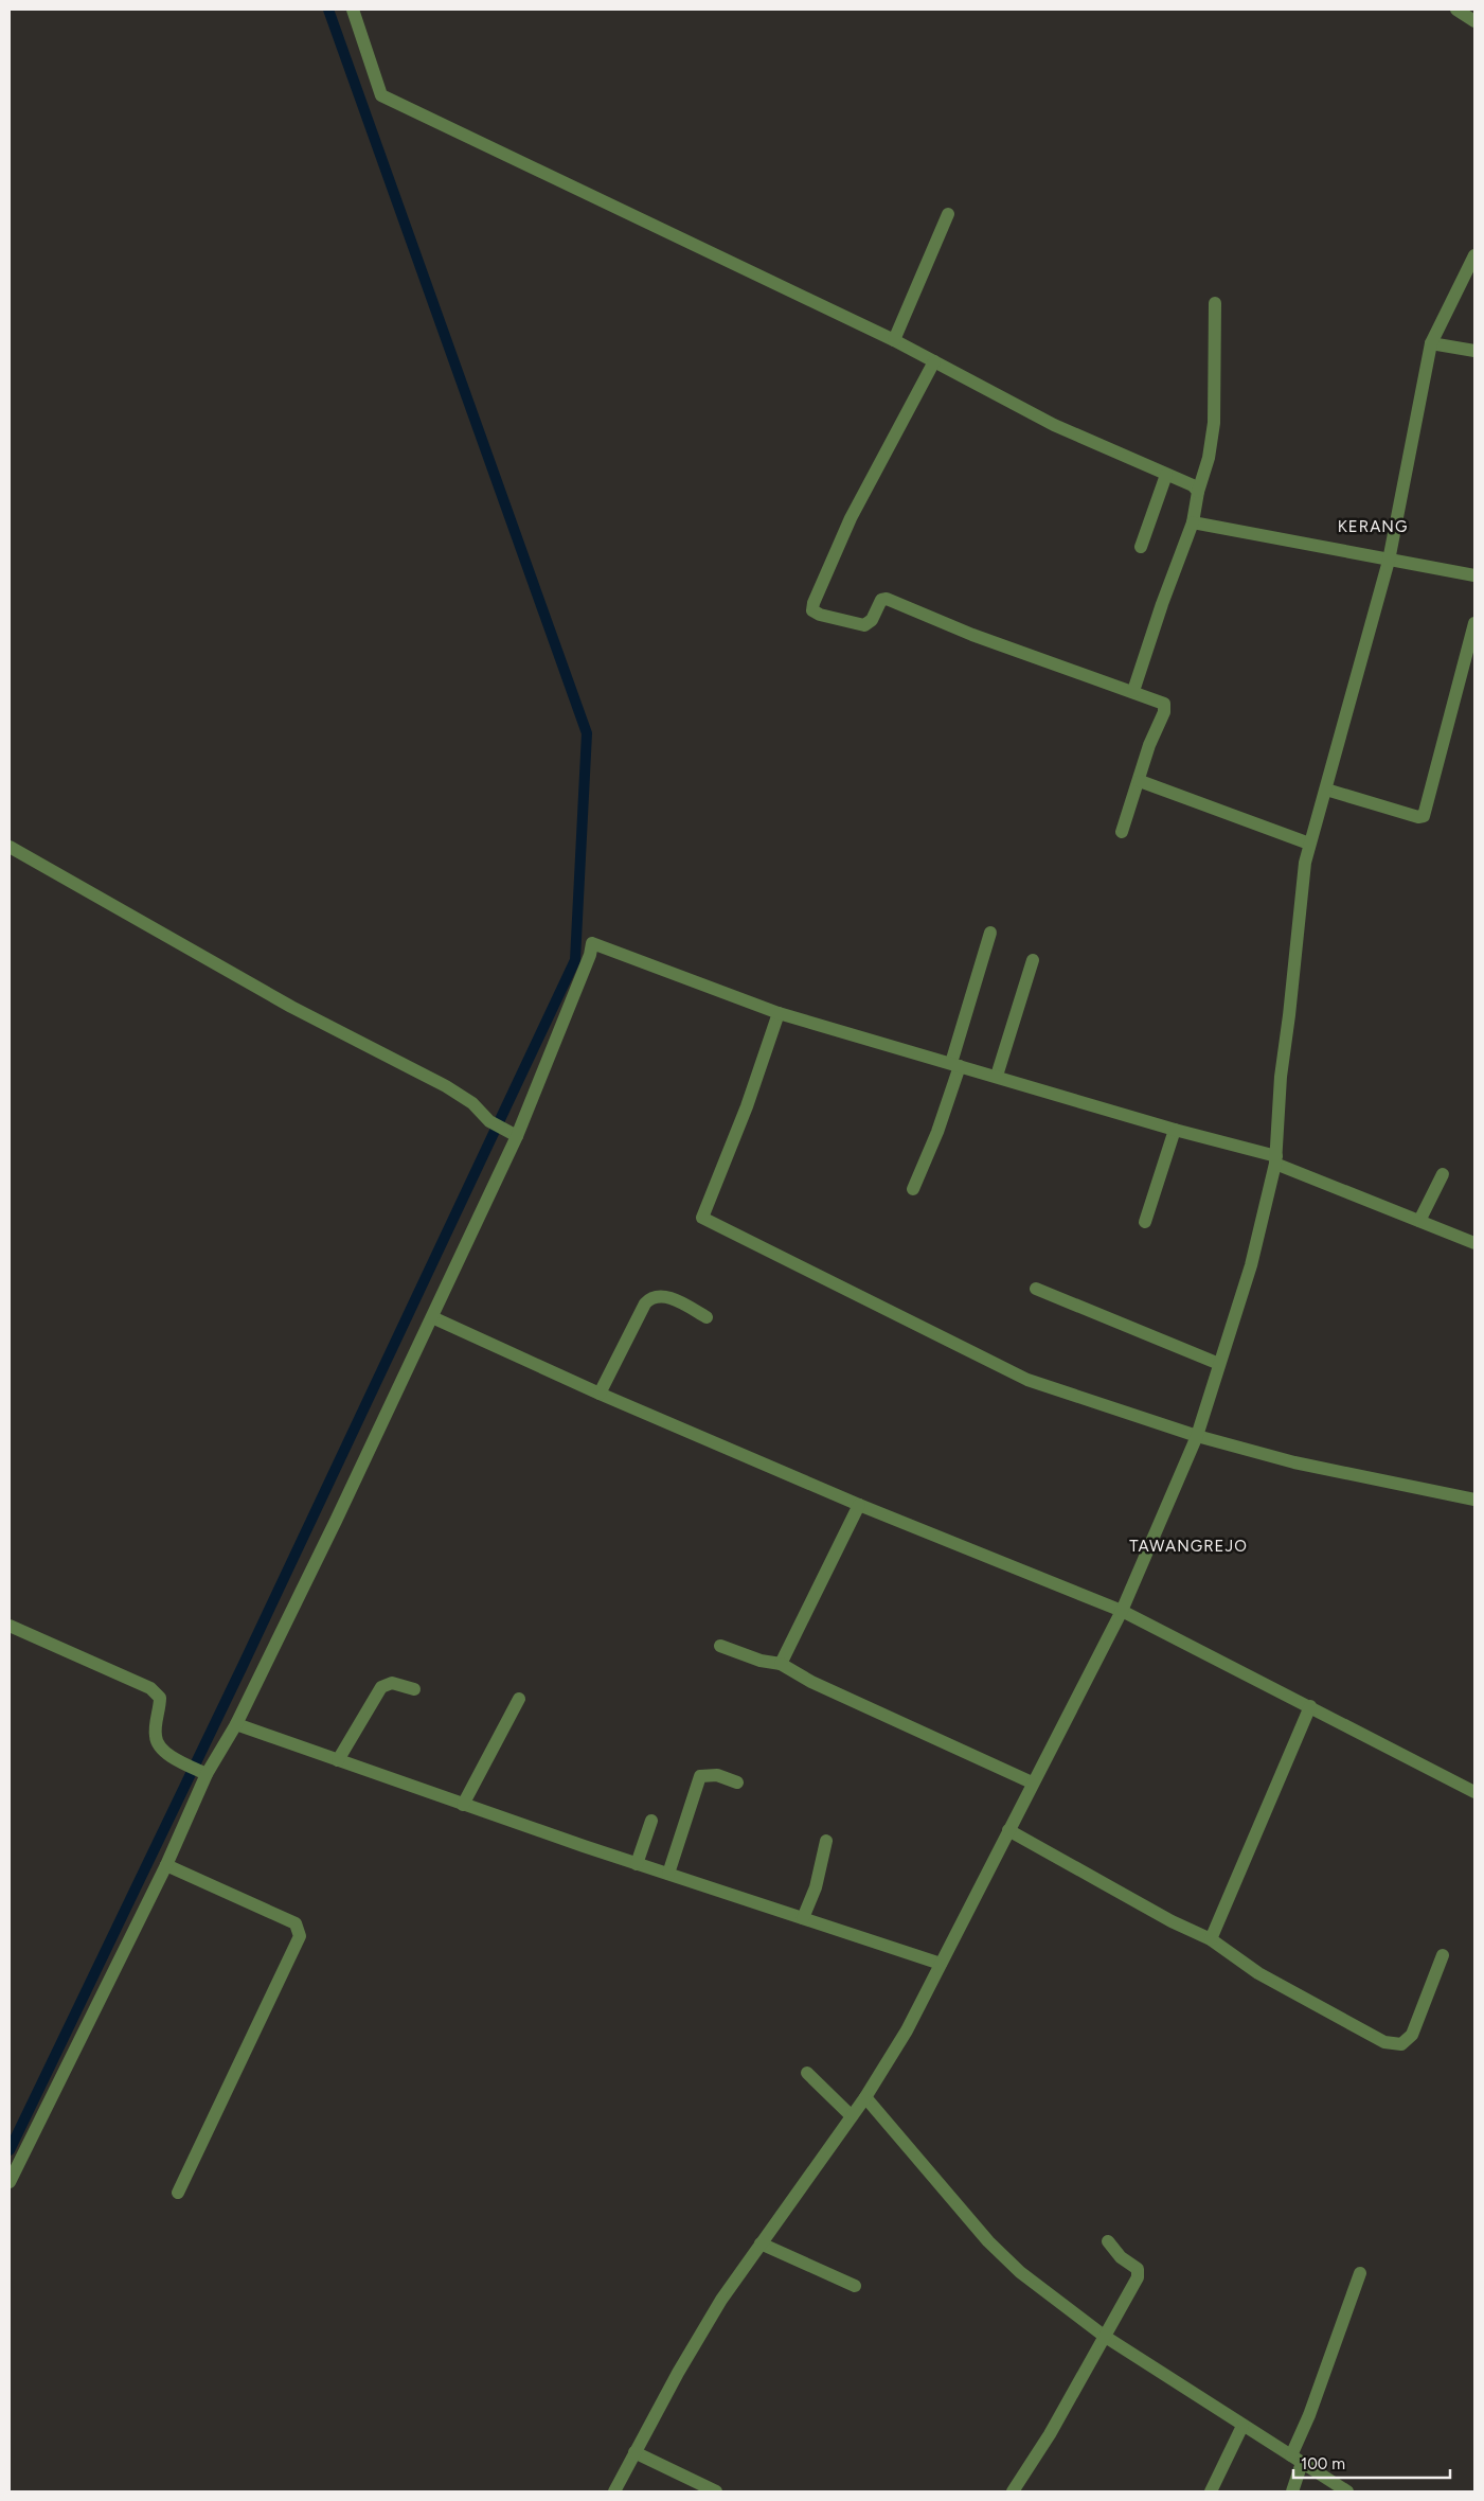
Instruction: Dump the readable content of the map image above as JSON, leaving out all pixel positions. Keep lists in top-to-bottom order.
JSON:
{
  "districts": ["KERANG", "TAWANGREJO"],
  "scale_bar": "100 m"
}
